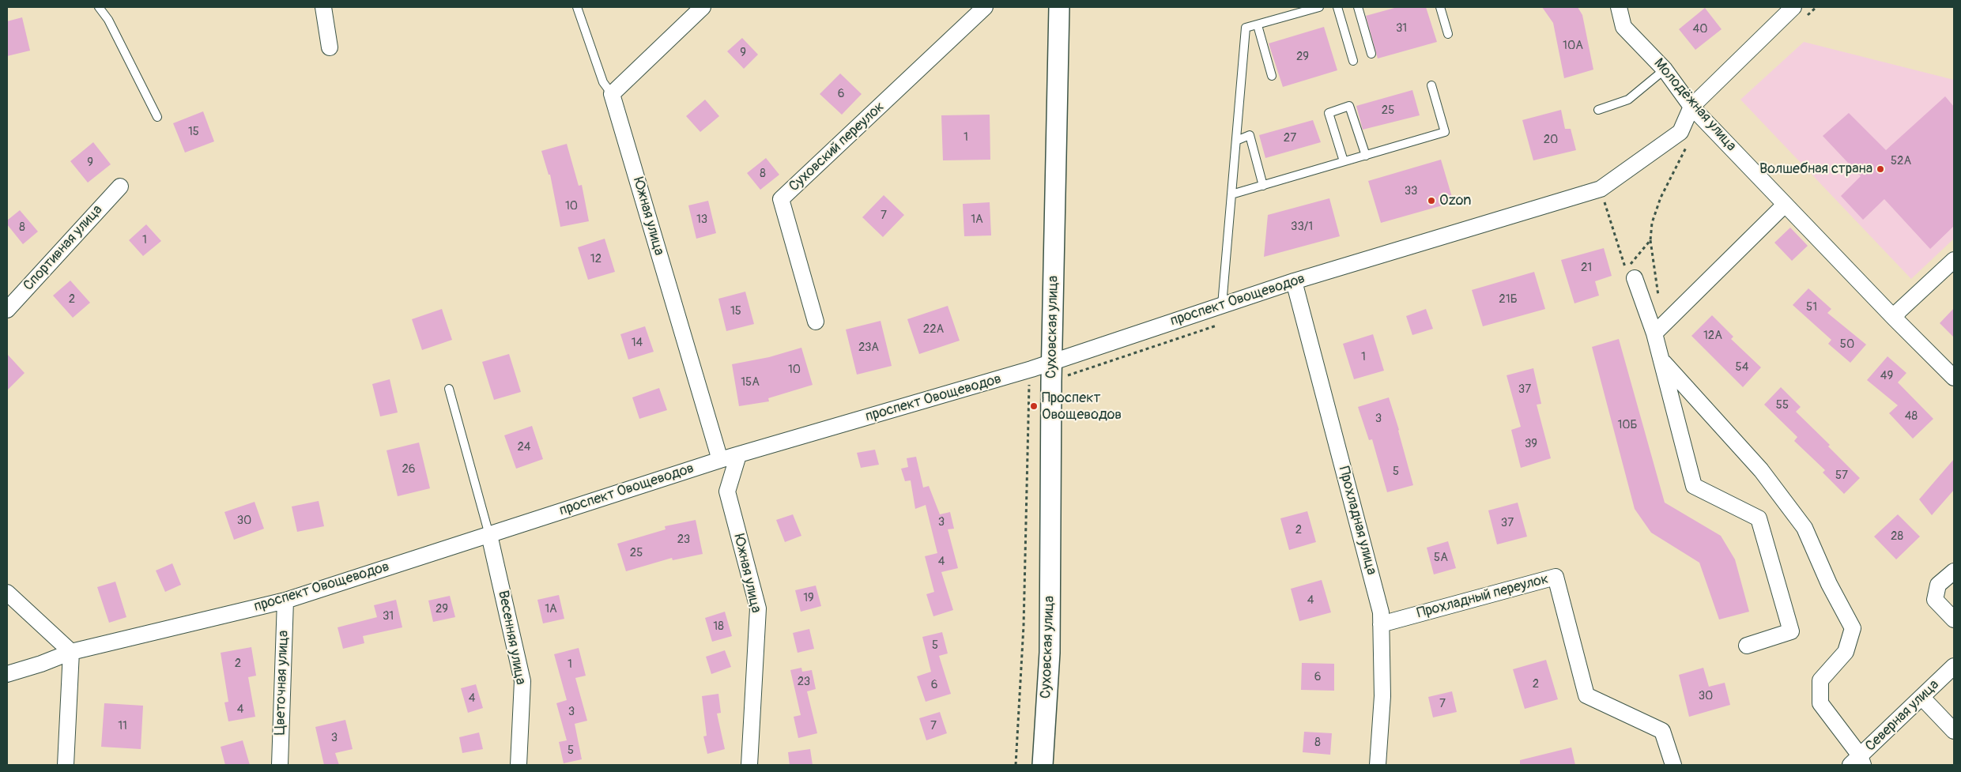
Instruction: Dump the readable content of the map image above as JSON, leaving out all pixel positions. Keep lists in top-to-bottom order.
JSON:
{
  "streets": {
    "street": [
      "Молодёжная улица",
      "Суховский переулок",
      "Южная улица",
      "Спортивная улица",
      "проспект Овощеводов",
      "Суховская улица",
      "Прохладная улица",
      "Прохладный переулок",
      "Весенняя улица",
      "Цветочная улица",
      "Северная улица"
    ]
  },
  "crossings": [
    ["Молодёжная улица", "проспект Овощеводов"],
    ["Южная улица", "проспект Овощеводов"],
    ["проспект Овощеводов", "Суховская улица"],
    ["проспект Овощеводов", "Прохладная улица"],
    ["проспект Овощеводов", "Весенняя улица"],
    ["проспект Овощеводов", "Цветочная улица"],
    ["Прохладная улица", "Прохладный переулок"]
  ],
  "places": ["Волшебная страна", "Ozon", "Проспект Овощеводов"],
  "house_numbers": [
    "31",
    "40",
    "10А",
    "9",
    "29",
    "6",
    "25",
    "15",
    "1",
    "27",
    "20",
    "52А",
    "9",
    "8",
    "33",
    "10",
    "7",
    "13",
    "1А",
    "33/1",
    "8",
    "1",
    "12",
    "21",
    "2",
    "21Б",
    "51",
    "15",
    "22А",
    "12А",
    "14",
    "50",
    "23А",
    "1",
    "54",
    "10",
    "49",
    "15А",
    "37",
    "55",
    "48",
    "3",
    "10Б",
    "39",
    "24",
    "26",
    "5",
    "57",
    "30",
    "3",
    "37",
    "2",
    "28",
    "23",
    "25",
    "5А",
    "4",
    "19",
    "4",
    "29",
    "1А",
    "31",
    "18",
    "5",
    "2",
    "1",
    "6",
    "23",
    "2",
    "6",
    "30",
    "4",
    "7",
    "4",
    "3",
    "11",
    "7",
    "3",
    "8",
    "5"
  ]
}
